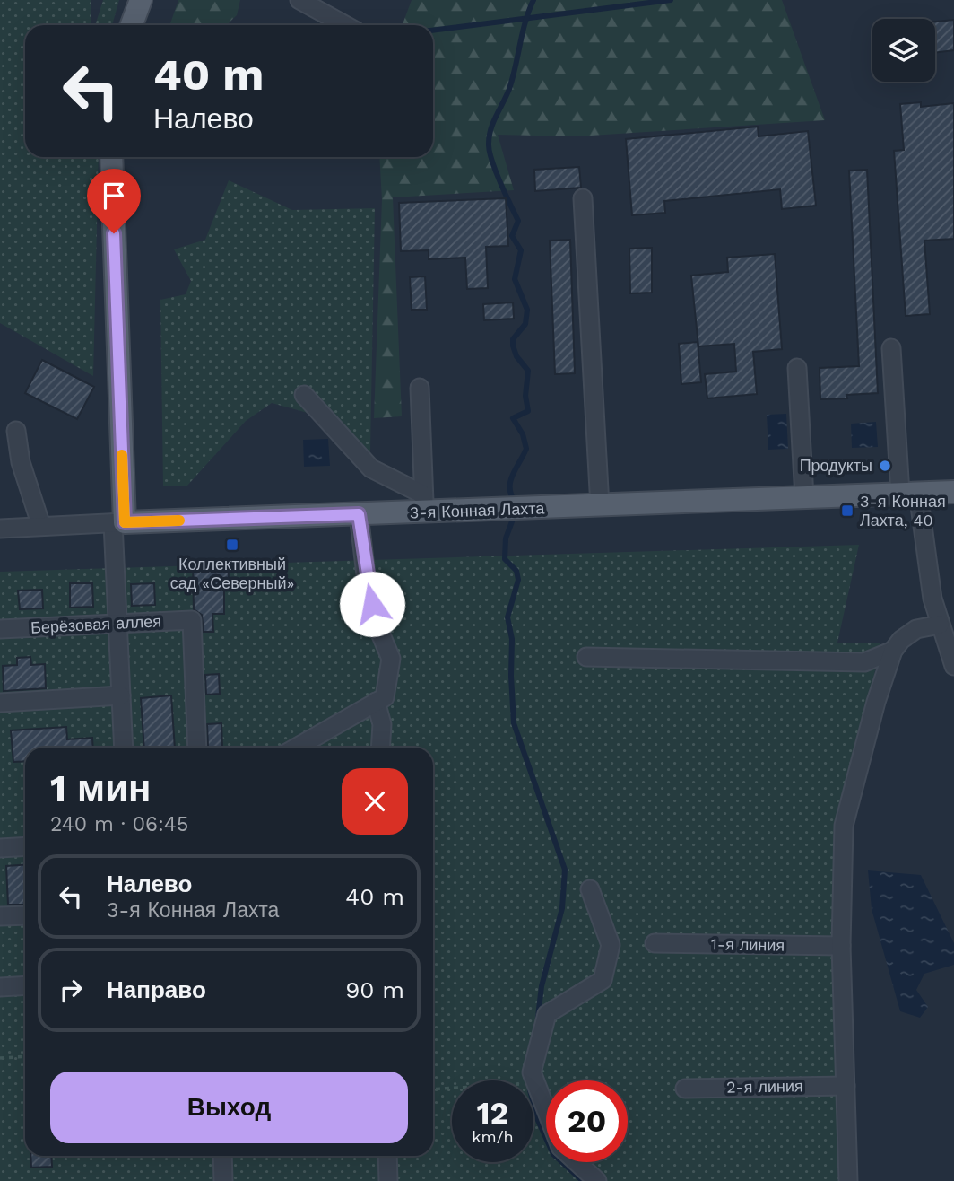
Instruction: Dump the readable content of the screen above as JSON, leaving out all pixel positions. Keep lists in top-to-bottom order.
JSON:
{
  "streets": {
    "main road": ["3-я Конная Лахта"],
    "street": ["Берёзовая аллея", "1-я линия", "2-я линия"]
  },
  "places": {
    "other": ["Продукты"],
    "transit": ["3-я Конная Лахта, 40", "Коллективный сад «Северный»"]
  },
  "page": {
    "turn": ["40 m", "Налево"],
    "heading": ["1 мин", "240 m · 06:45"],
    "list": [
      {
        "name": "Налево",
        "note": "3-я Конная Лахта",
        "value": "40 m"
      },
      {
        "name": "Направо",
        "value": "90 m"
      }
    ],
    "buttons": "Выход",
    "speed": "12 km/h",
    "limit": "20"
  }
}
